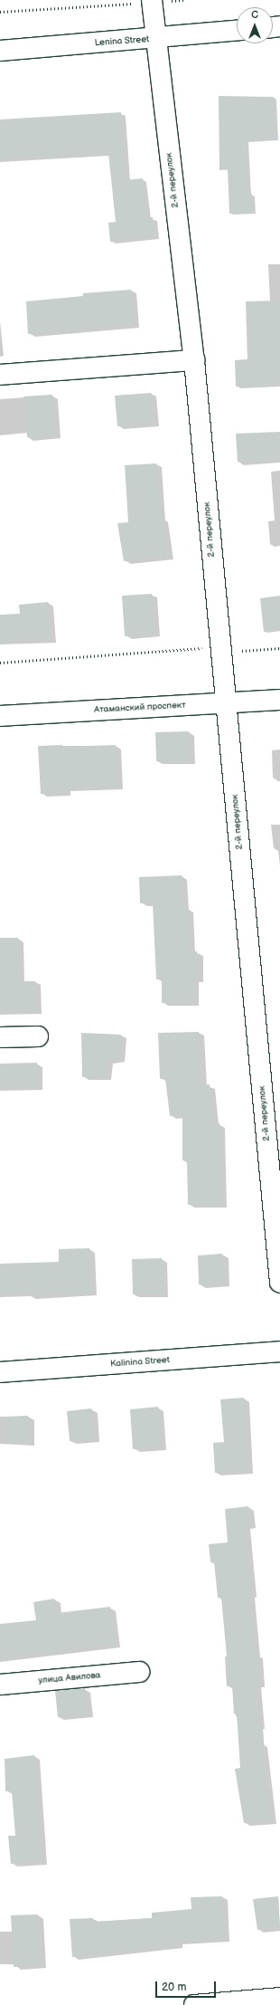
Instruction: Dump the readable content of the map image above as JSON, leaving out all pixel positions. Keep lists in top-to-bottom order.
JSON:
{
  "streets": {
    "street": [
      "Lenina Street",
      "2-й переулок",
      "Атаманский проспект",
      "Kalinina Street",
      "улица Авилова"
    ]
  },
  "crossings": [
    ["Lenina Street", "2-й переулок"],
    ["2-й переулок", "Атаманский проспект"]
  ],
  "scale_bar": "20 m",
  "north": "top"
}
